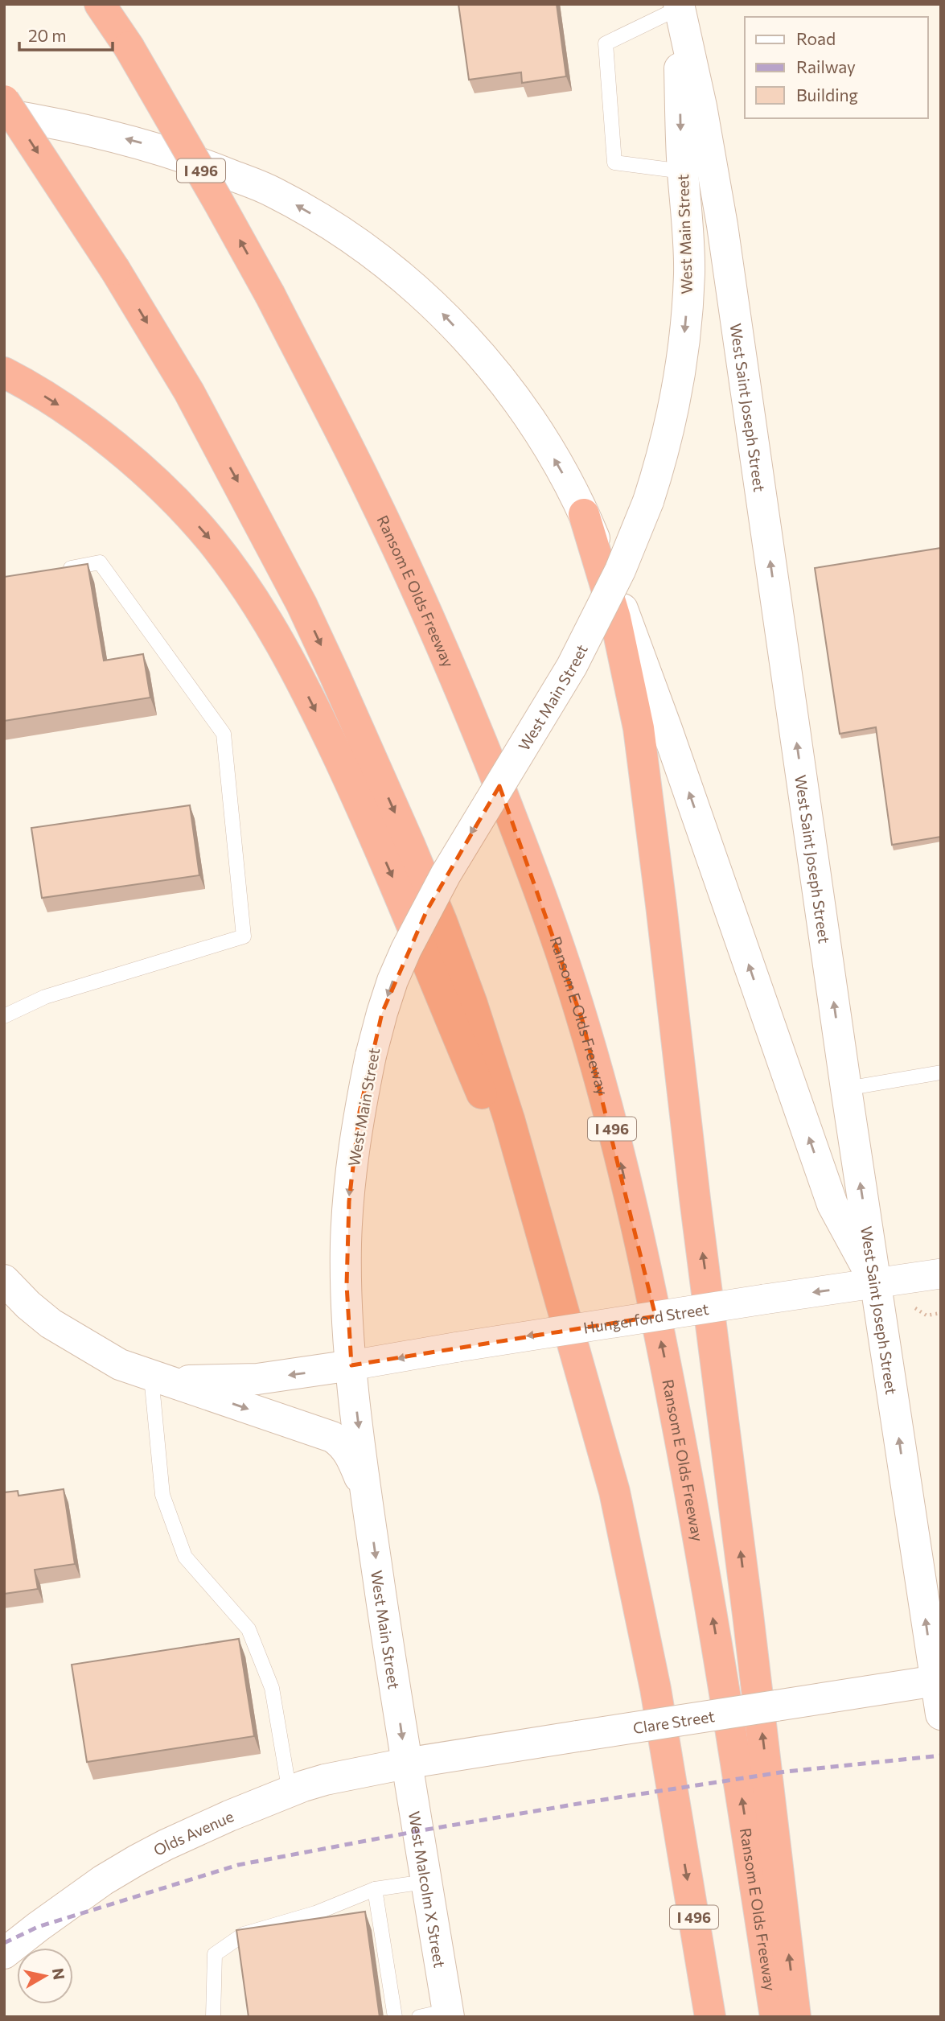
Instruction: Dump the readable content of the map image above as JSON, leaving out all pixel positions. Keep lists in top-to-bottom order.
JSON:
{
  "streets": {
    "highway": ["I 496", "Ransom E Olds Freeway"],
    "street": [
      "West Main Street",
      "West Saint Joseph Street",
      "Hungerford Street",
      "Clare Street",
      "Olds Avenue",
      "West Malcolm X Street"
    ]
  },
  "crossings": [
    ["West Main Street", "West Saint Joseph Street"],
    ["West Main Street", "Hungerford Street"],
    ["West Main Street", "Clare Street"],
    ["West Main Street", "Olds Avenue"],
    ["West Main Street", "West Malcolm X Street"],
    ["West Saint Joseph Street", "Hungerford Street"],
    ["West Saint Joseph Street", "Clare Street"],
    ["Clare Street", "Olds Avenue"],
    ["Clare Street", "West Malcolm X Street"],
    ["Olds Avenue", "West Malcolm X Street"]
  ],
  "one_way": ["West Main Street", "Hungerford Street"],
  "legend": ["Road", "Railway", "Building"],
  "scale_bar": "20 m",
  "north": "right"
}
